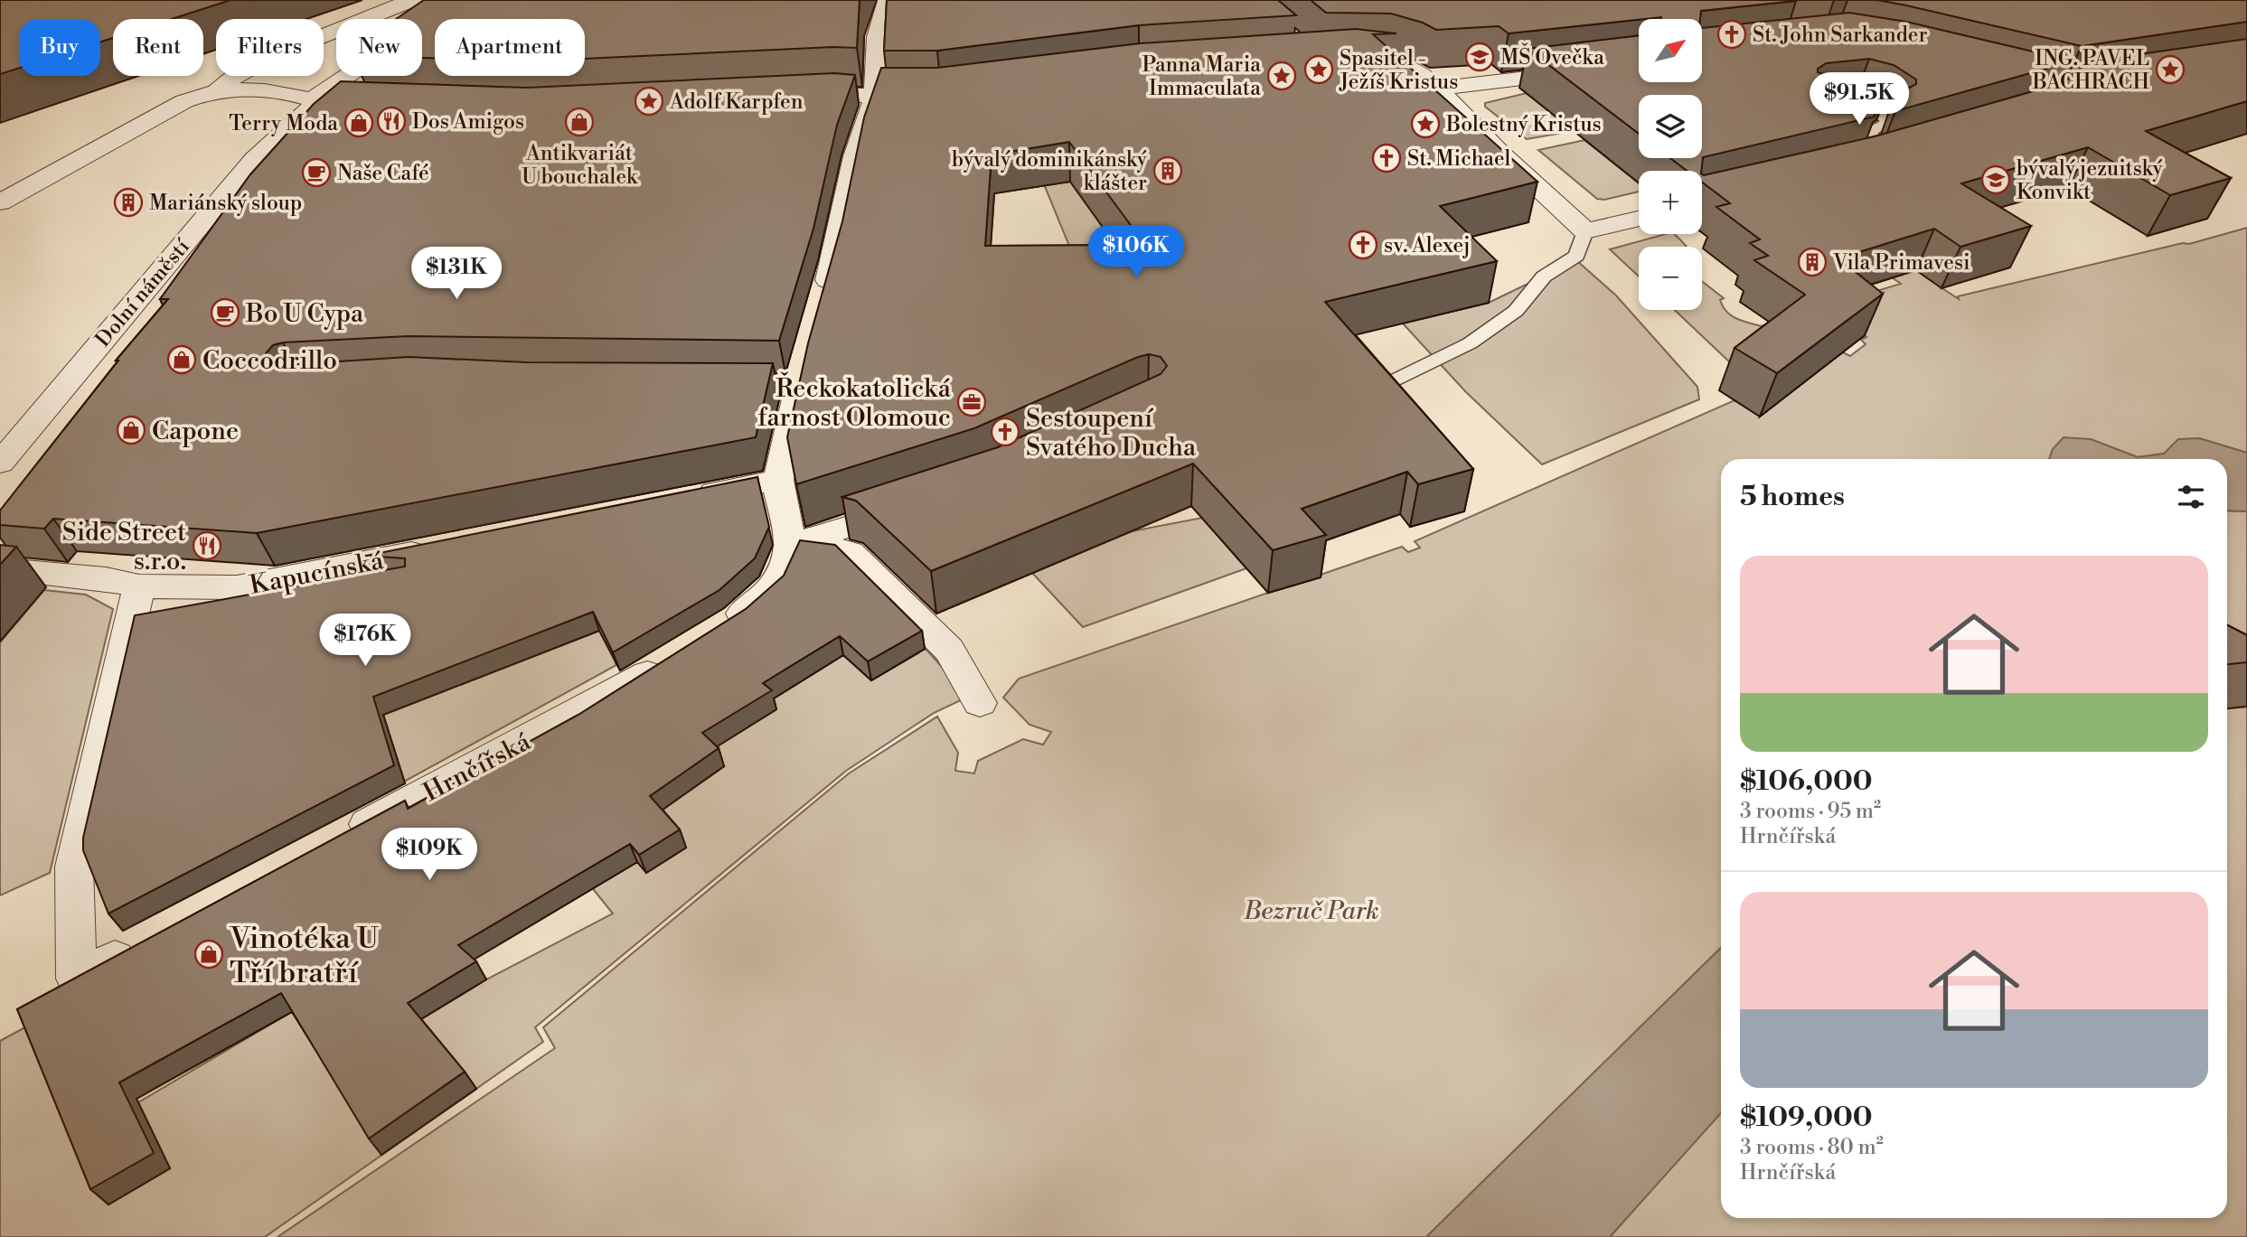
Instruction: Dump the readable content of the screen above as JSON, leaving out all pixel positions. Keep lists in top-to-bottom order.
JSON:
{
  "streets": {
    "street": ["Dolní náměstí", "Kapucínská", "Hrnčířská"]
  },
  "parks": ["Bezruč Park"],
  "places": {
    "church": [
      "St. John Sarkander",
      "St. Michael",
      "sv. Alexej",
      "Sestoupení Svatého Ducha"
    ],
    "school or university": ["MŠ Ovečka", "bývalý jezuitský Konvikt"],
    "place": [
      "Spasitel - Ježíš Kristus",
      "ING. PAVEL BACHRACH",
      "Panna Maria Immaculata",
      "Adolf Karpfen",
      "Bolestný Kristus"
    ],
    "restaurant": ["Dos Amigos", "Side Street s.r.o."],
    "shop": [
      "Antikvariát U bouchalek",
      "Terry Moda",
      "Coccodrillo",
      "Capone",
      "Vinotéka U Tří bratří"
    ],
    "building": ["bývalý dominikánský klášter", "Mariánský sloup", "Vila Primavesi"],
    "cafe": ["Naše Café", "Bo U Cypa"],
    "office": ["Řeckokatolická farnost Olomouc"]
  },
  "north": "top right",
  "page": {
    "map_buttons": ["+", "−"],
    "chip": [
      "Buy",
      "Rent",
      "Filters",
      "New",
      "Apartment"
    ],
    "price": [
      "$91.5K",
      "$106K",
      "$131K",
      "$176K",
      "$109K"
    ],
    "heading": "5 homes",
    "list": [
      {
        "name": "$106,000",
        "note": "3 rooms · 95 m² · Hrnčířská"
      },
      {
        "name": "$109,000",
        "note": "3 rooms · 80 m² · Hrnčířská"
      }
    ]
  }
}
